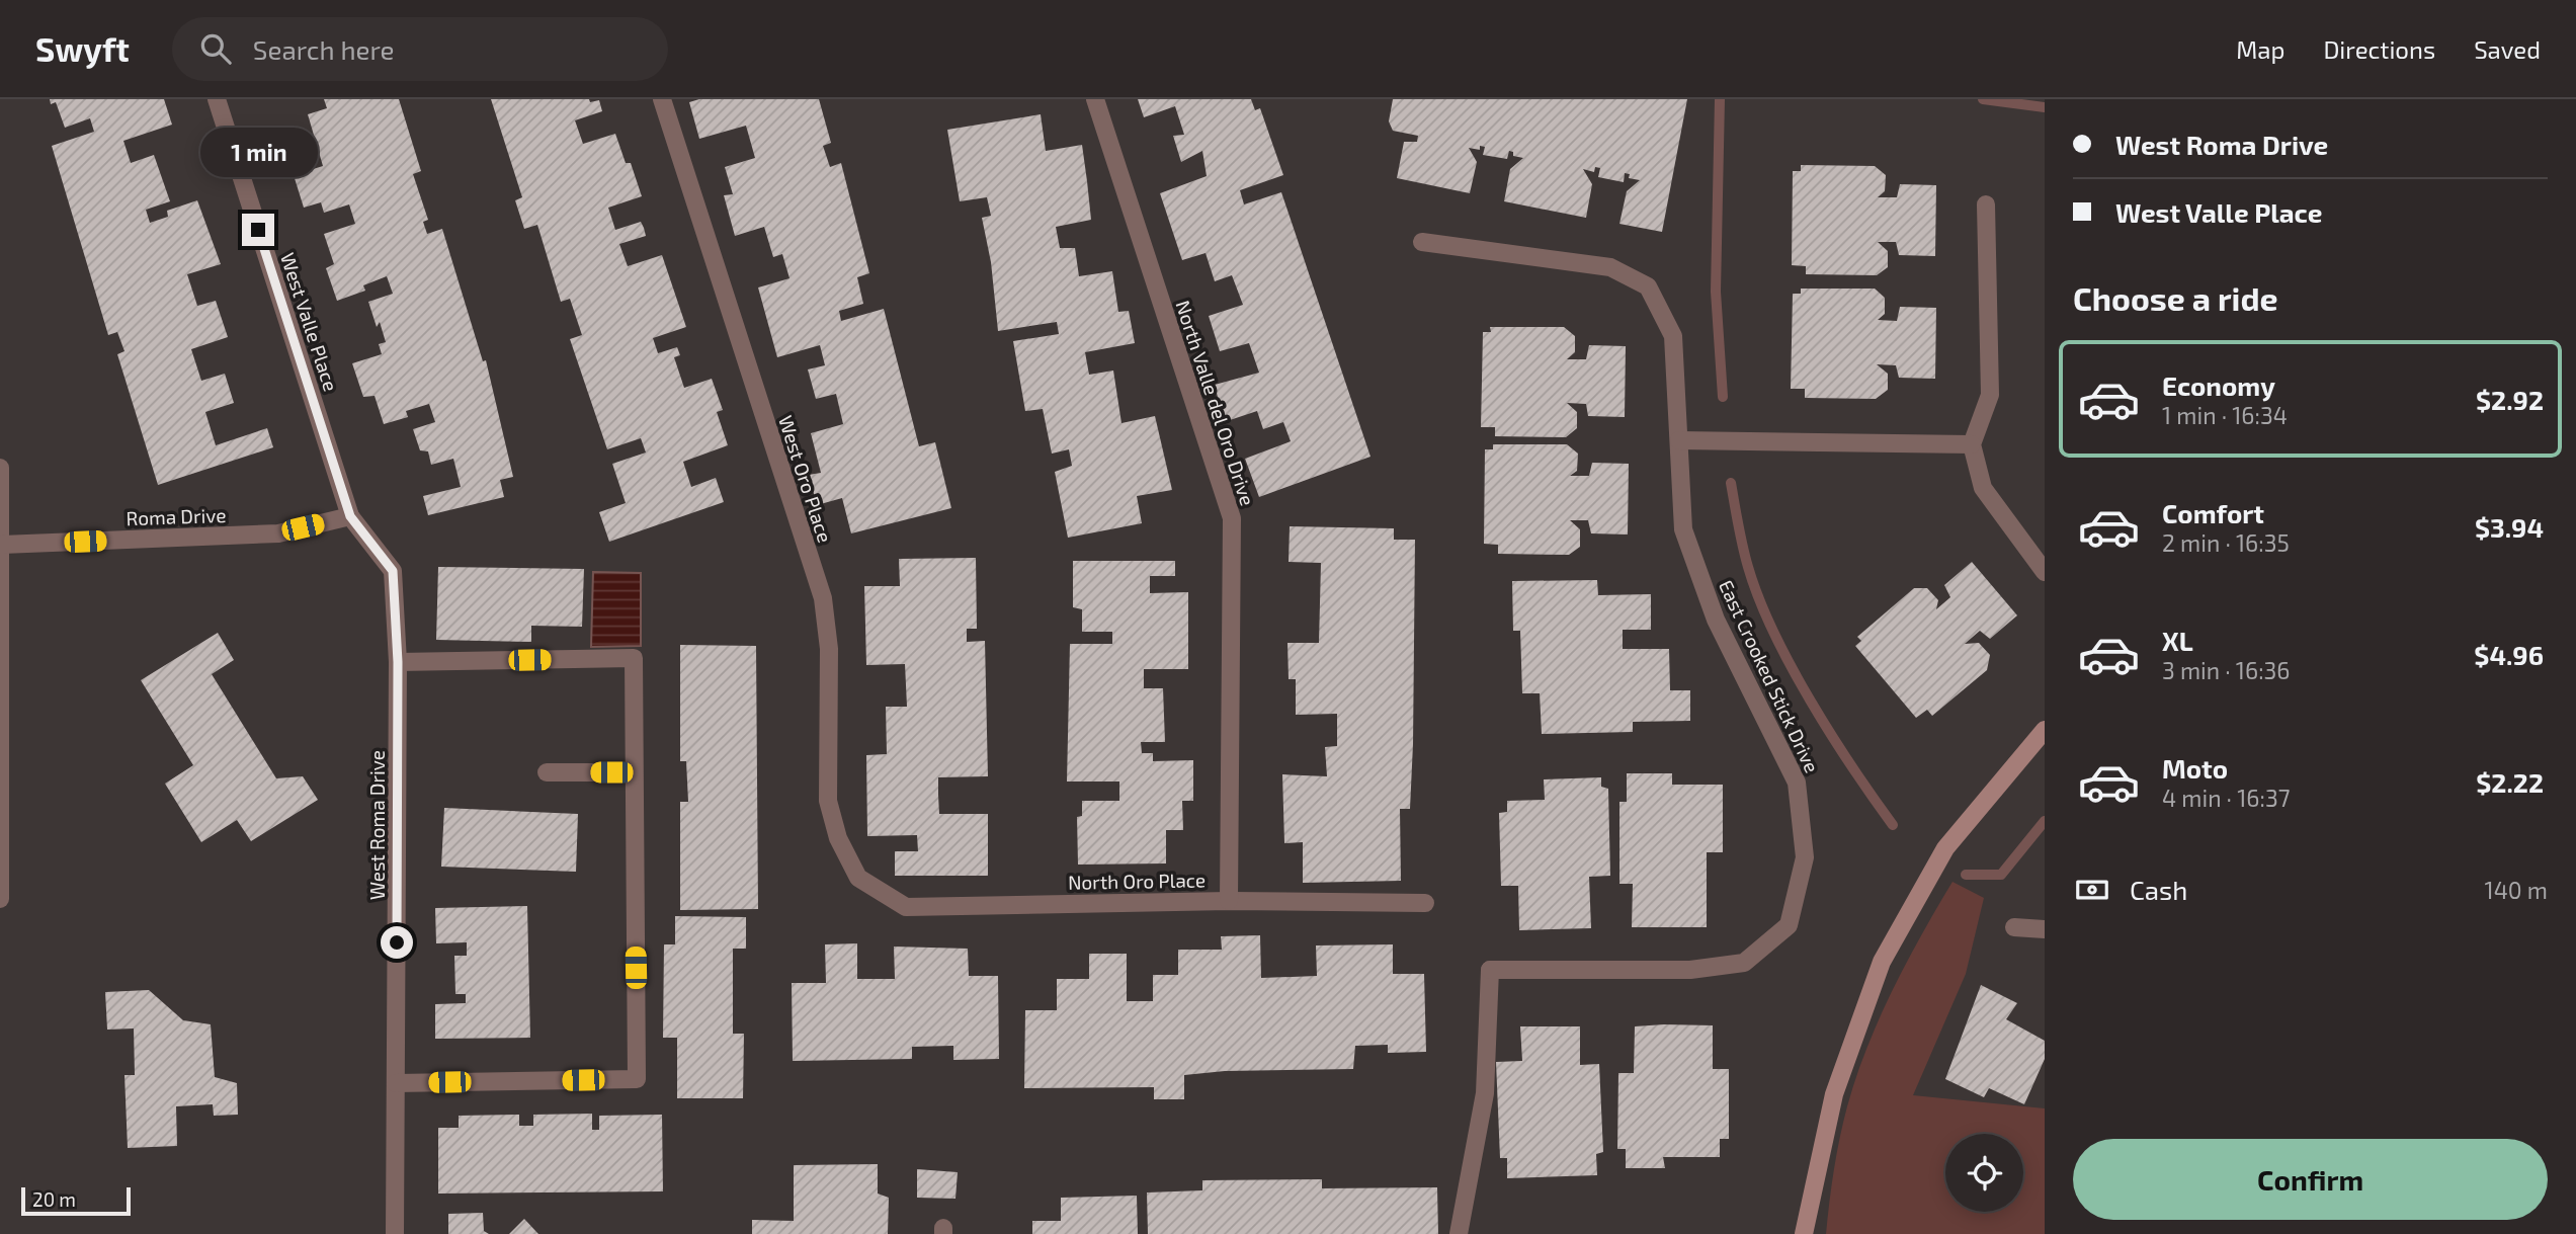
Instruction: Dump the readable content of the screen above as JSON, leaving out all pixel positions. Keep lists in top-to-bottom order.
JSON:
{
  "streets": {
    "street": [
      "West Valle Place",
      "North Valle del Oro Drive",
      "West Oro Place",
      "Roma Drive",
      "East Crooked Stick Drive",
      "West Roma Drive",
      "North Oro Place"
    ]
  },
  "crossings": [
    ["West Valle Place", "Roma Drive"],
    ["West Valle Place", "West Roma Drive"],
    ["North Valle del Oro Drive", "North Oro Place"],
    ["West Oro Place", "North Oro Place"],
    ["Roma Drive", "West Roma Drive"]
  ],
  "scale_bar": "20 m",
  "page": {
    "header": "Swyft",
    "search": "Search here",
    "nav": ["Map", "Directions", "Saved"],
    "banner": ["West Roma Drive", "West Valle Place"],
    "bubble": "1 min",
    "heading": "Choose a ride",
    "list": [
      {
        "name": "Economy",
        "note": "1 min · 16:34",
        "value": "$2.92"
      },
      {
        "name": "Comfort",
        "note": "2 min · 16:35",
        "value": "$3.94"
      },
      {
        "name": "XL",
        "note": "3 min · 16:36",
        "value": "$4.96"
      },
      {
        "name": "Moto",
        "note": "4 min · 16:37",
        "value": "$2.22"
      }
    ],
    "pay": ["Cash", "140 m"],
    "buttons": "Confirm",
    "scale": "20 m"
  }
}
